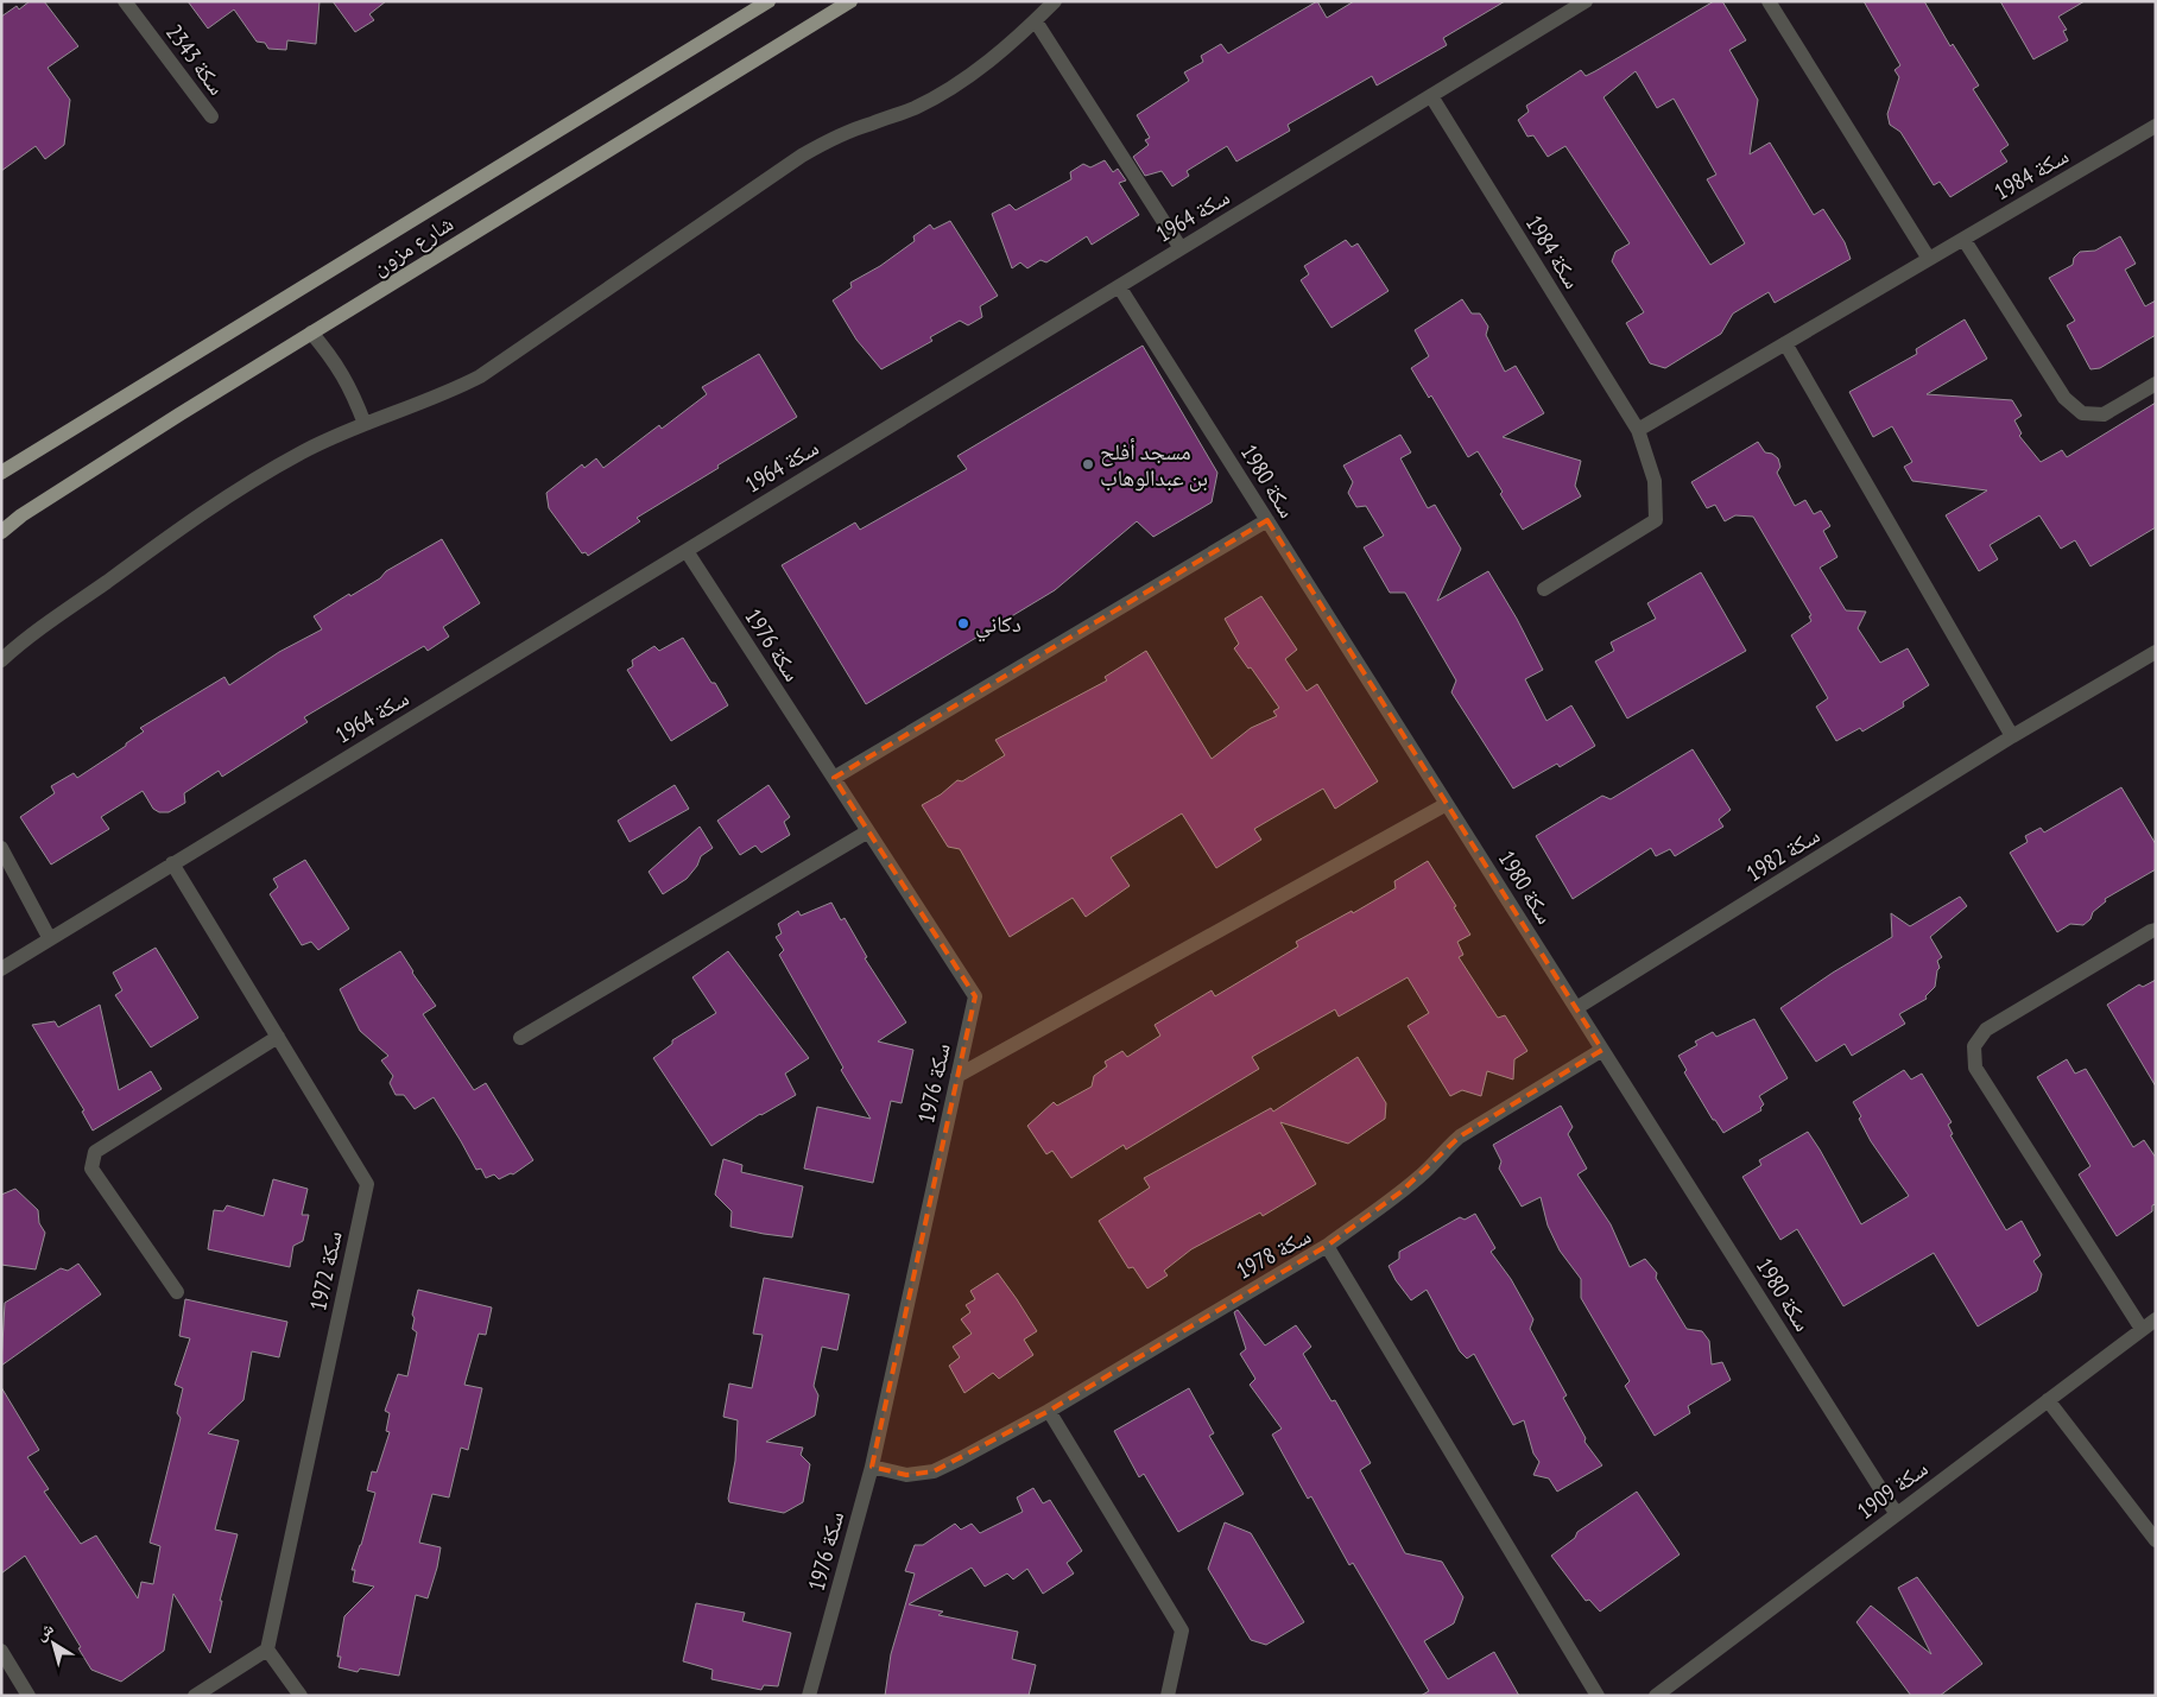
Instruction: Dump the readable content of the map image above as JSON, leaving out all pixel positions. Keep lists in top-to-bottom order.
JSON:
{
  "streets": {
    "main road": ["شارع مزون"],
    "street": [
      "سكة 2343",
      "سكة 1984",
      "سكة 1964",
      "سكة 1980",
      "سكة 1976",
      "سكة 1982",
      "سكة 1978",
      "سكة 1972",
      "سكة 1909"
    ]
  },
  "crossings": [
    ["سكة 1984", "سكة 1964"],
    ["سكة 1964", "سكة 1980"],
    ["سكة 1964", "سكة 1976"],
    ["سكة 1964", "سكة 1972"],
    ["سكة 1980", "سكة 1982"],
    ["سكة 1980", "سكة 1909"],
    ["سكة 1976", "سكة 1978"]
  ],
  "places": ["مسجد أفلح بن عبدالوهاب", "دكاني"],
  "north": "top left"
}
